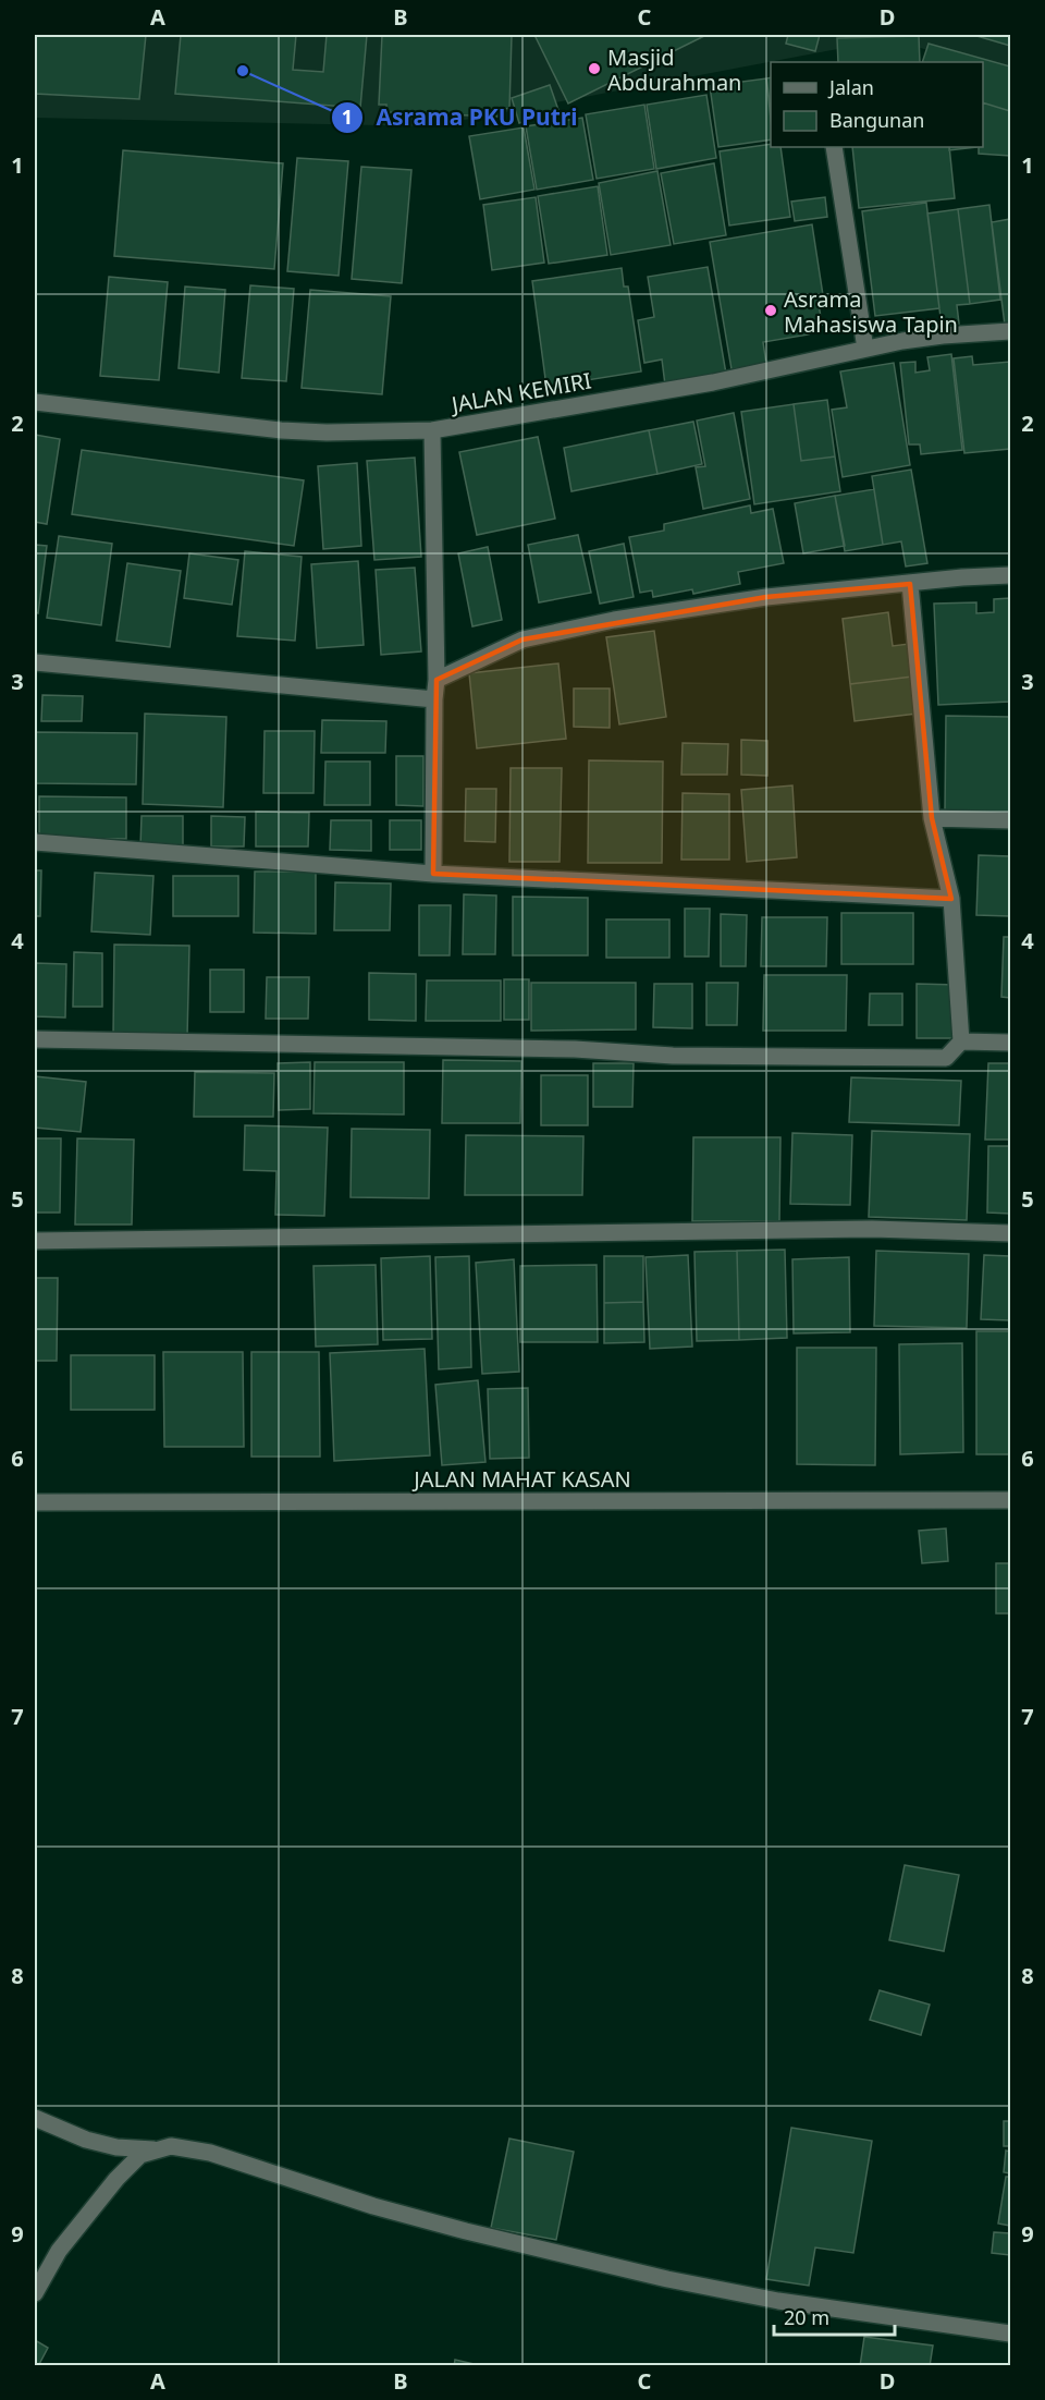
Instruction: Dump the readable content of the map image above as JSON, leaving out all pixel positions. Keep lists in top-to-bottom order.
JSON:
{
  "streets": {
    "street": ["JALAN KEMIRI", "JALAN MAHAT KASAN"]
  },
  "places": ["Masjid Abdurahman", "Asrama PKU Putri", "Asrama Mahasiswa Tapin"],
  "legend": ["Jalan", "Bangunan"],
  "scale_bar": "20 m",
  "grid": {
    "columns": [
      "A",
      "B",
      "C",
      "D"
    ],
    "rows": [
      "1",
      "2",
      "3",
      "4",
      "5",
      "6",
      "7",
      "8",
      "9"
    ]
  }
}
